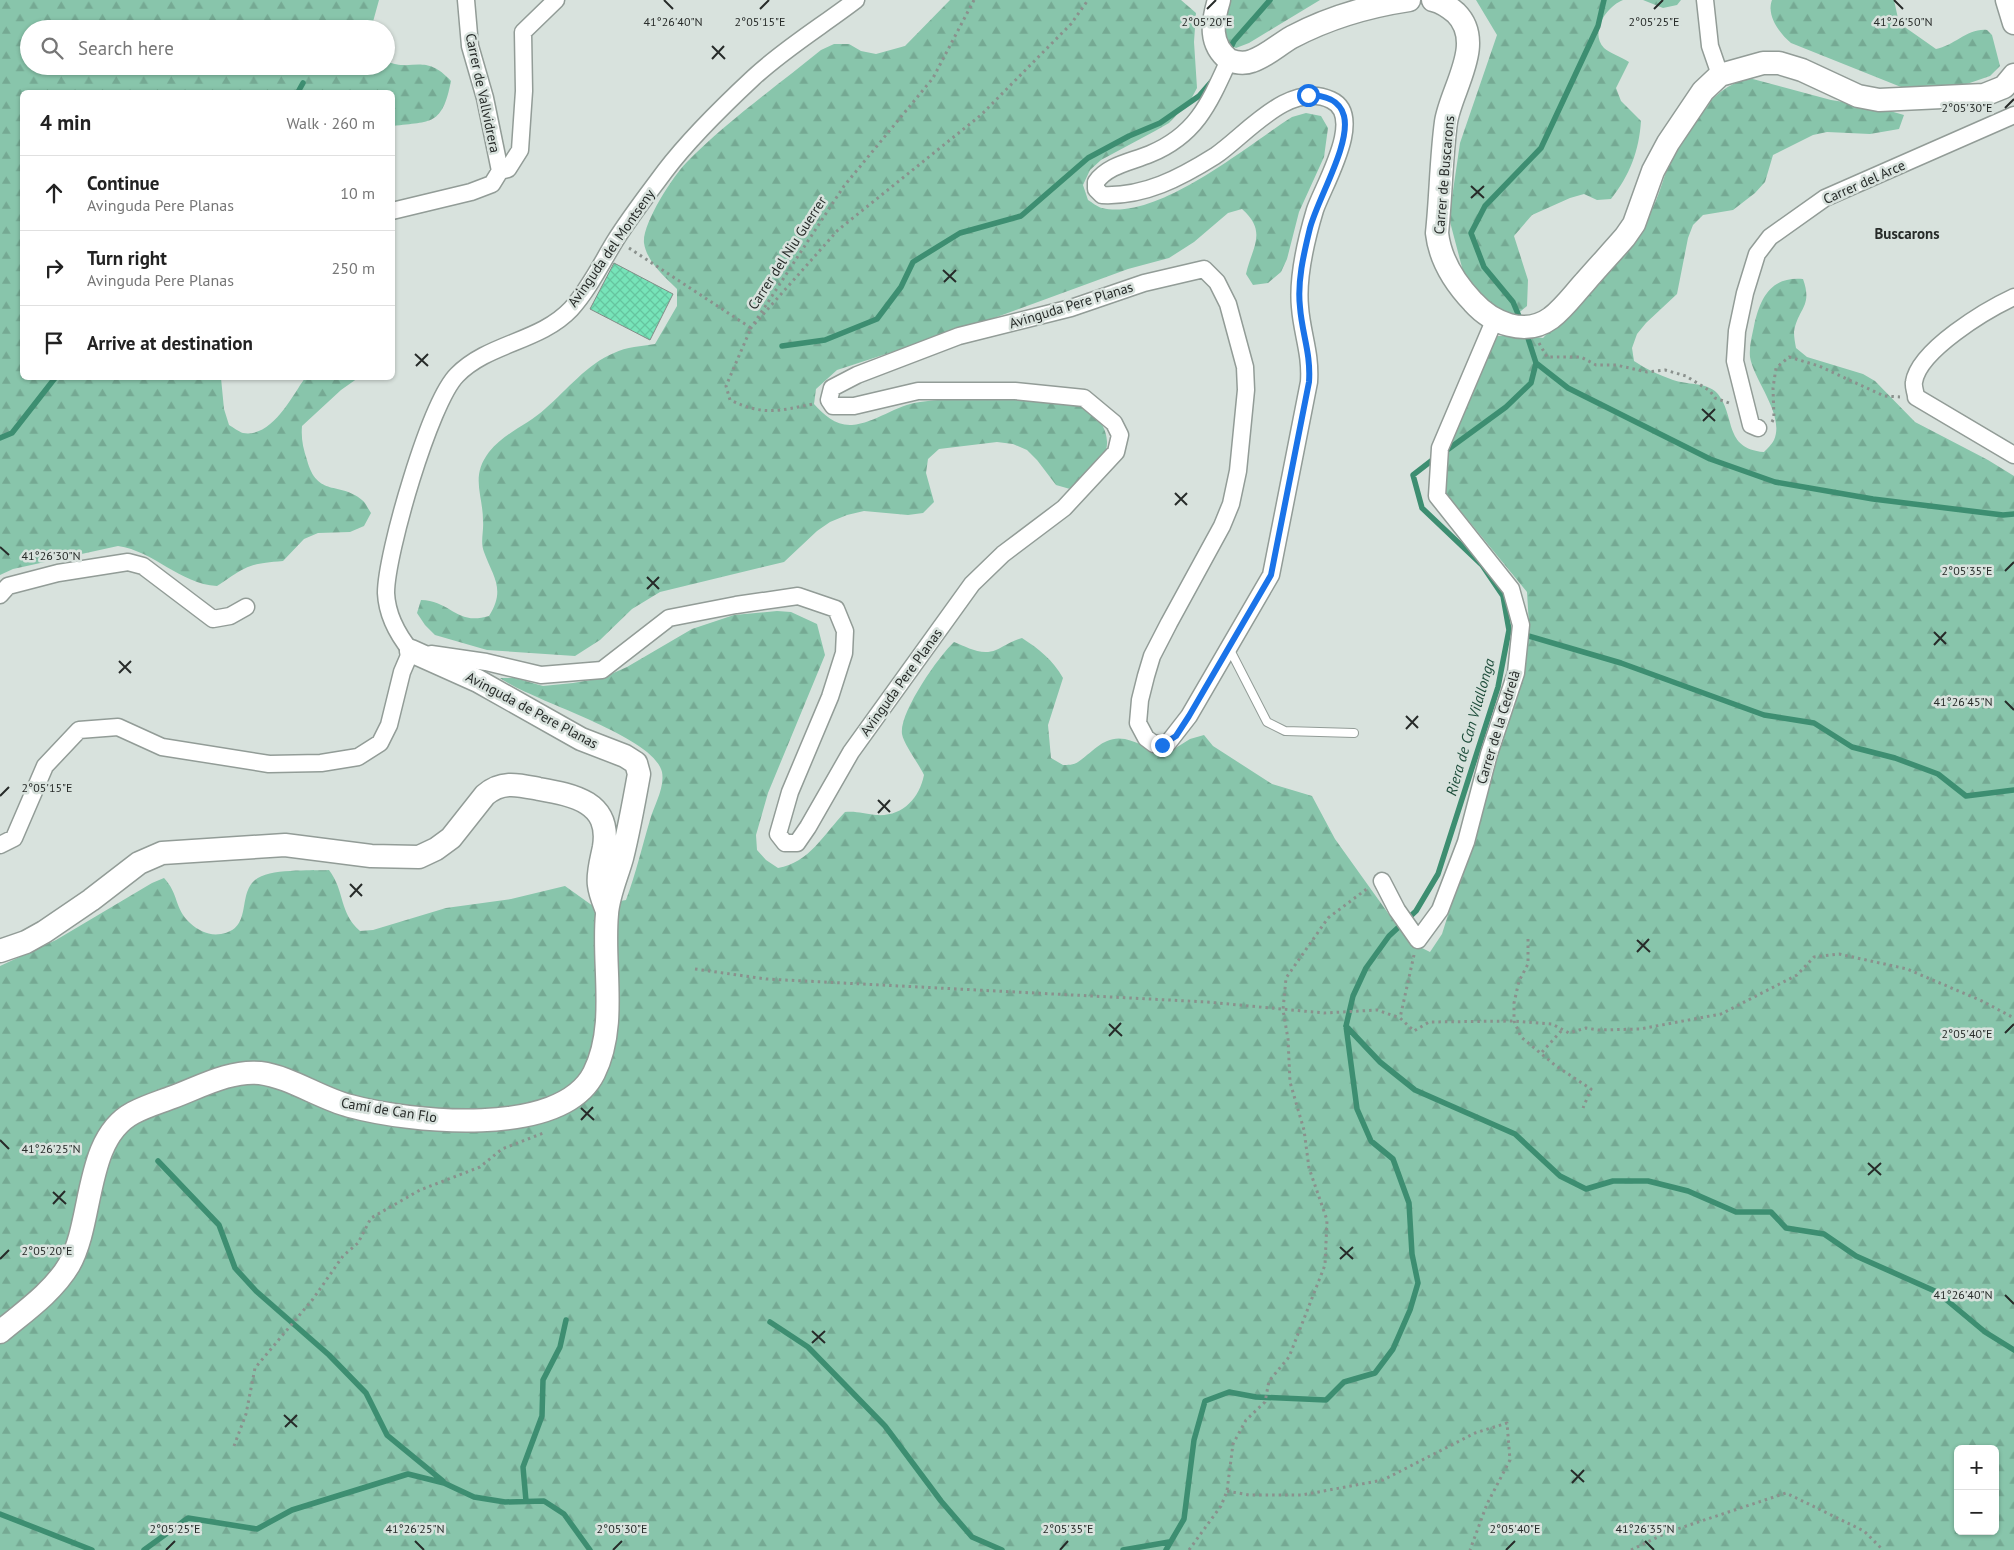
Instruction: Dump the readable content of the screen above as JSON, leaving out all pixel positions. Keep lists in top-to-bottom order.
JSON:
{
  "streets": {
    "street": [
      "Carrer de Vallvidrera",
      "Carrer de Buscarons",
      "Carrer del Arce",
      "Avinguda del Montseny",
      "Avinguda Pere Planas",
      "Avinguda de Pere Planas",
      "Carrer de la Cedrelà",
      "Camí de Can Flo"
    ],
    "path": ["Carrer del Niu Guerrer"]
  },
  "crossings": [
    ["Carrer de Buscarons", "Carrer de la Cedrelà"],
    ["Avinguda del Montseny", "Avinguda Pere Planas"],
    ["Avinguda del Montseny", "Avinguda de Pere Planas"],
    ["Avinguda Pere Planas", "Avinguda de Pere Planas"],
    ["Avinguda de Pere Planas", "Camí de Can Flo"]
  ],
  "districts": ["Buscarons"],
  "water": ["Riera de Can Vilallonga"],
  "page": {
    "search": "Search here",
    "heading": ["4 min", "Walk · 260 m"],
    "list": [
      ["Continue", "Avinguda Pere Planas", "10 m"],
      ["Turn right", "Avinguda Pere Planas", "250 m"],
      "Arrive at destination"
    ],
    "map_buttons": ["+", "−"]
  },
  "coordinates": [
    "41°26'40\"N",
    "41°26'50\"N",
    "2°05'15\"E",
    "2°05'20\"E",
    "2°05'25\"E",
    "2°05'30\"E",
    "41°26'30\"N",
    "2°05'35\"E",
    "41°26'45\"N",
    "2°05'40\"E",
    "41°26'25\"N",
    "41°26'35\"N"
  ]
}
